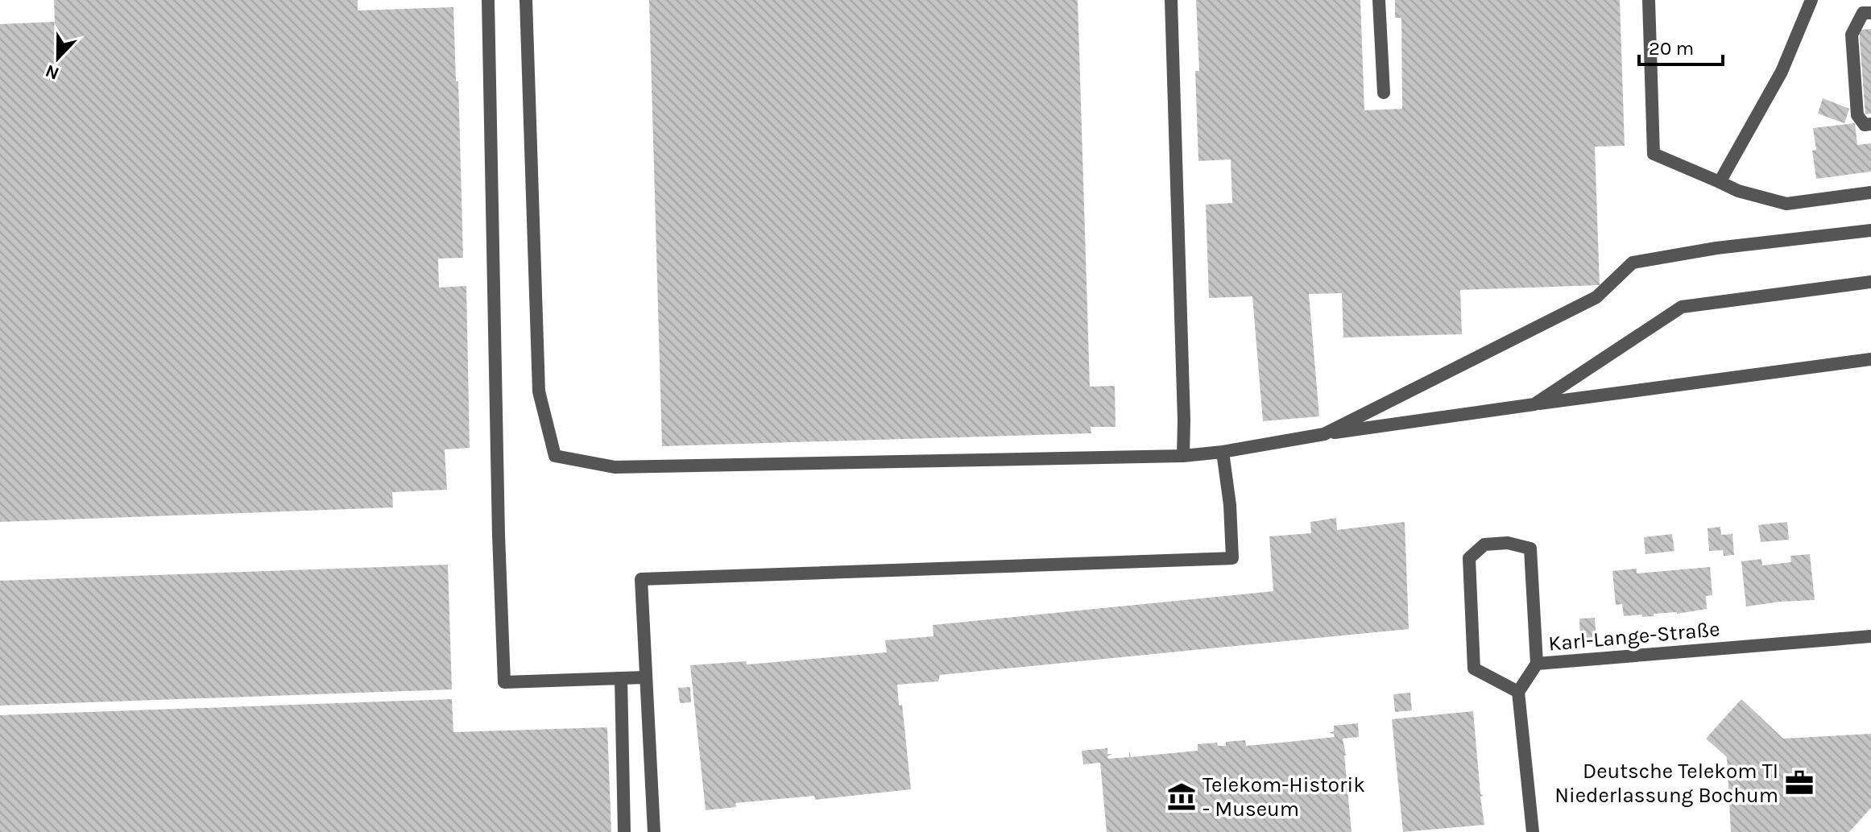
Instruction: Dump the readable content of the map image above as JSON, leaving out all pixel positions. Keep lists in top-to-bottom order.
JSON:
{
  "streets": {
    "lane": ["Karl-Lange-Straße"]
  },
  "places": {
    "office": ["Deutsche Telekom TI Niederlassung Bochum"],
    "museum": ["Telekom-Historik - Museum"]
  },
  "scale_bar": "20 m",
  "north": "bottom"
}
